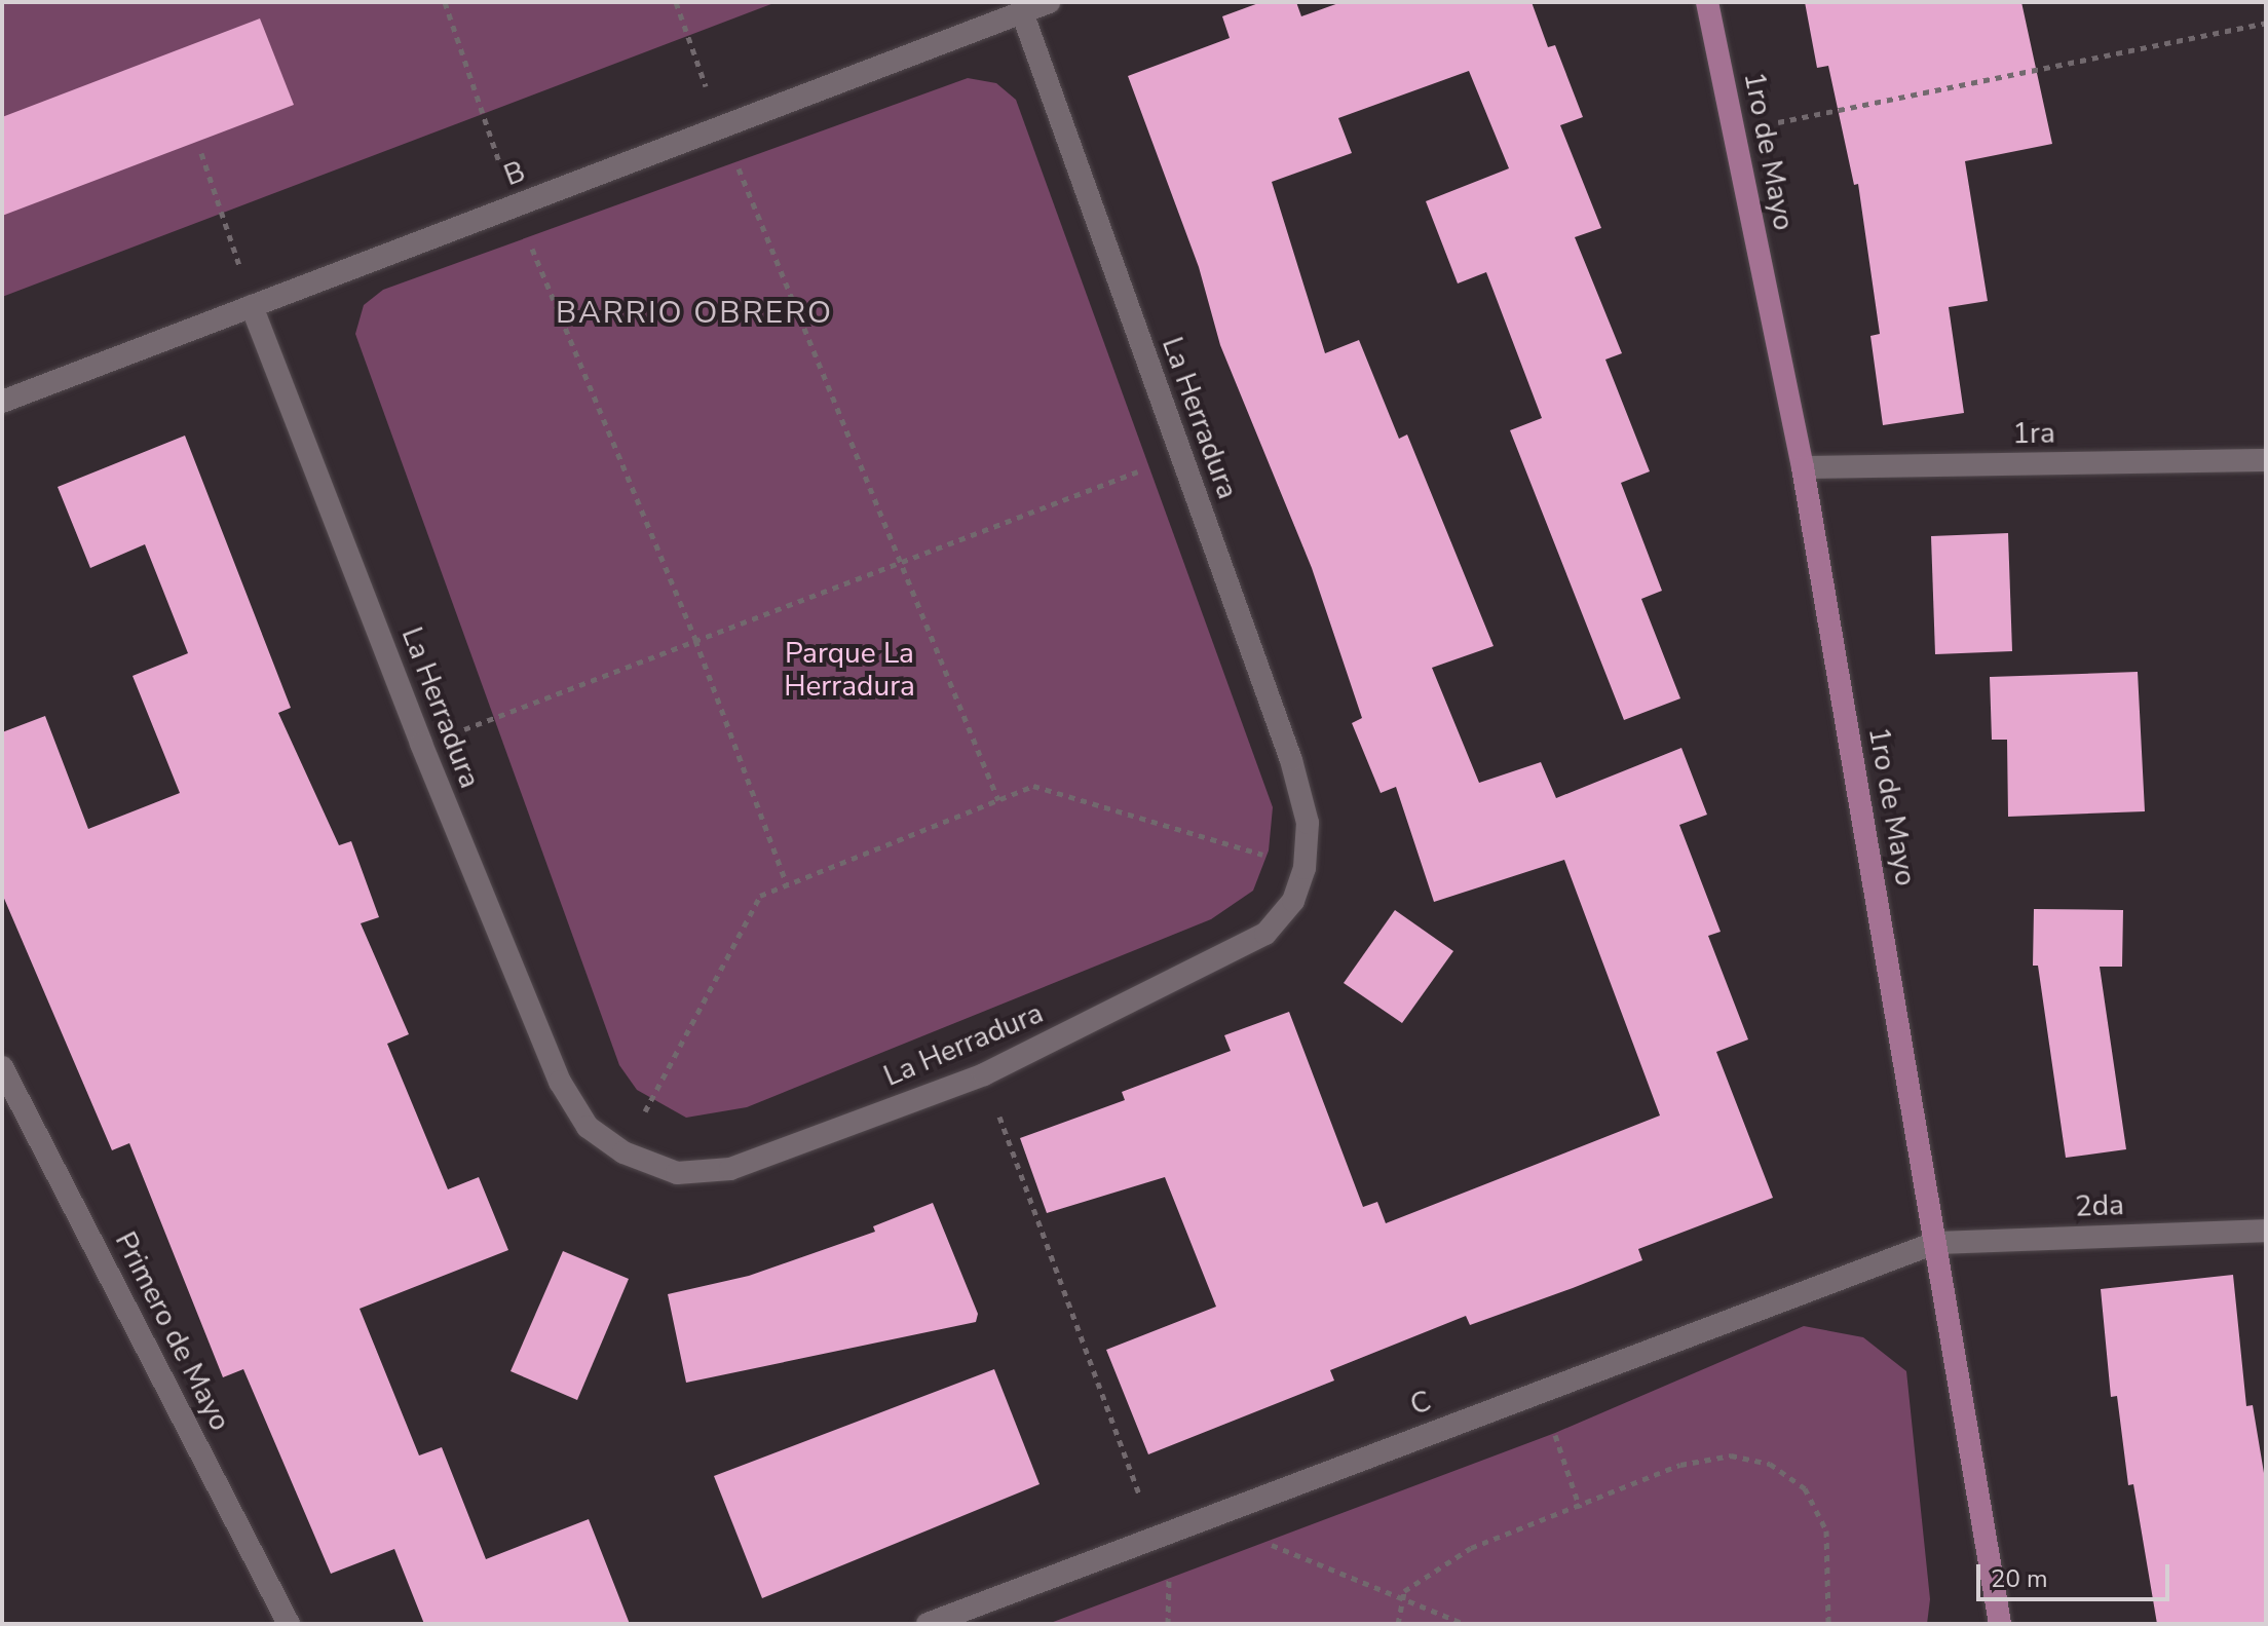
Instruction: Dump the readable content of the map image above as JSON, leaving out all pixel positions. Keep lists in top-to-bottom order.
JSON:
{
  "streets": {
    "main road": ["1ro de Mayo"],
    "street": [
      "B",
      "La Herradura",
      "1ra",
      "2da",
      "Primero de Mayo",
      "C"
    ]
  },
  "crossings": [
    ["1ro de Mayo", "1ra"],
    ["1ro de Mayo", "2da"],
    ["1ro de Mayo", "C"],
    ["B", "La Herradura"],
    ["2da", "C"]
  ],
  "districts": ["BARRIO OBRERO"],
  "parks": ["Parque La Herradura"],
  "scale_bar": "20 m"
}
